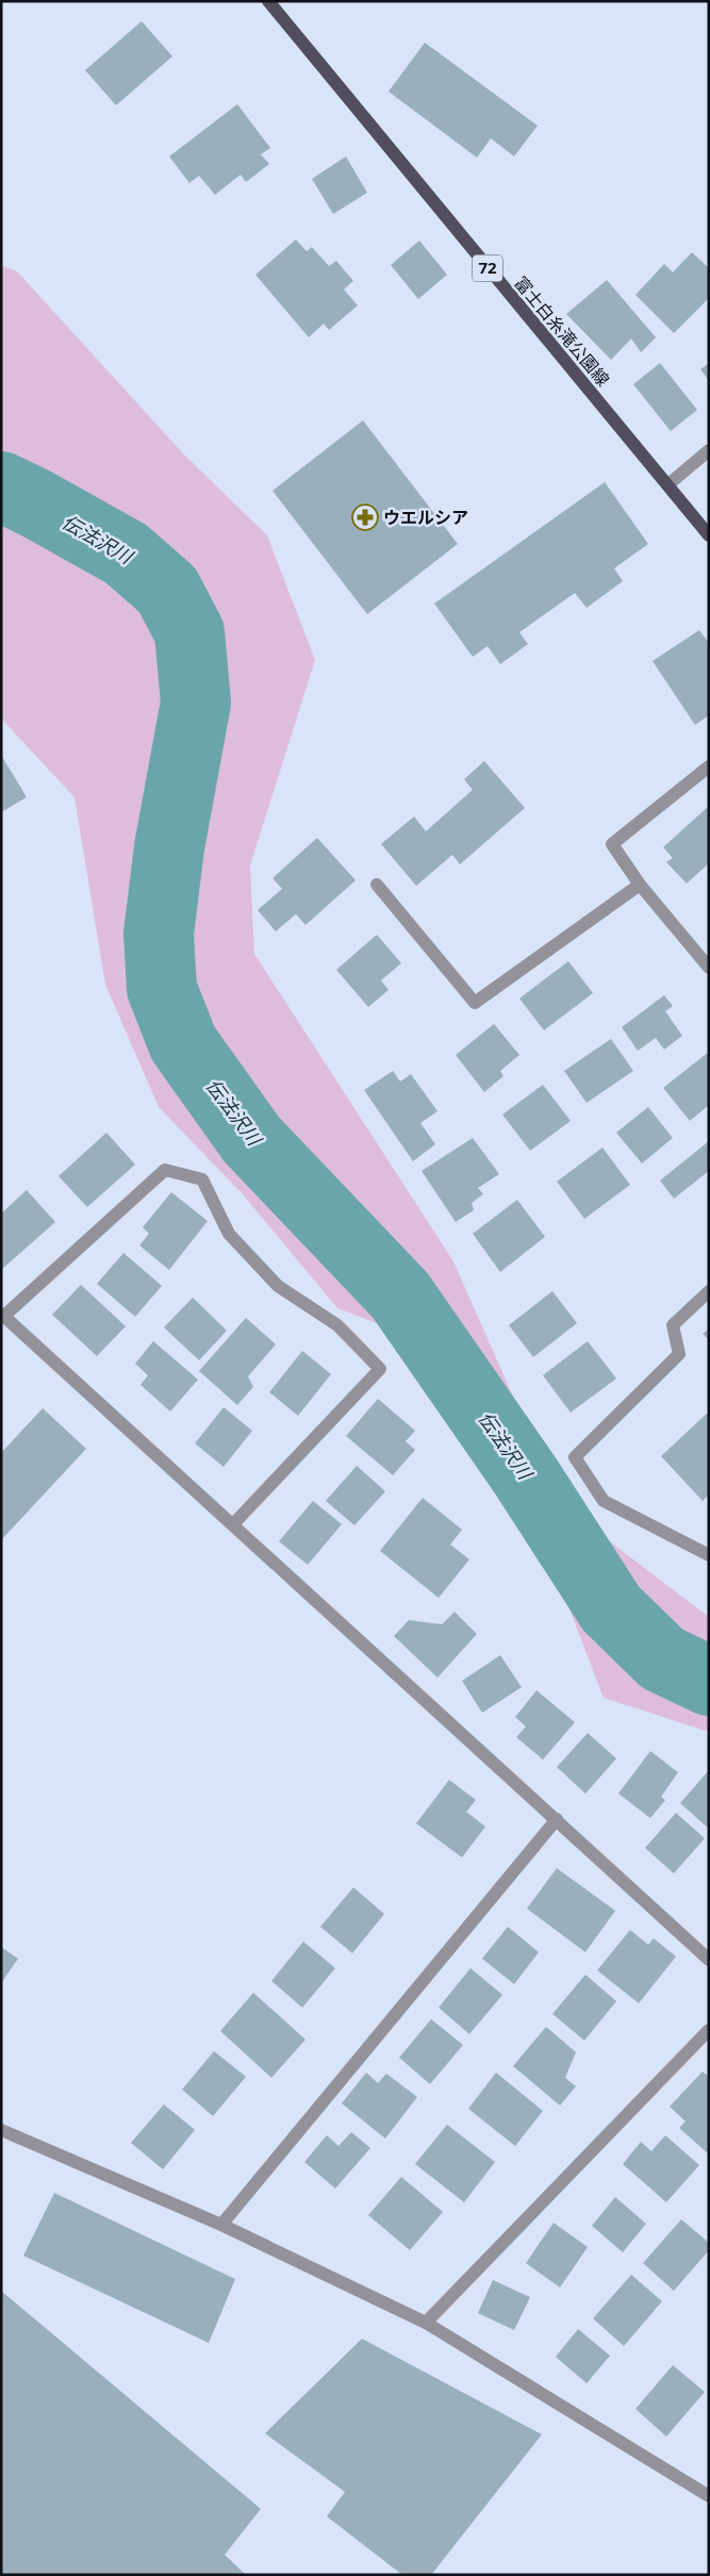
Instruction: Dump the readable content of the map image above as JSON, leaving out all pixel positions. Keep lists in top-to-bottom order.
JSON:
{
  "streets": {
    "main road": ["72", "富士白糸滝公園線"]
  },
  "water": ["伝法沢川"],
  "places": {
    "pharmacy": ["ウエルシア"]
  }
}
